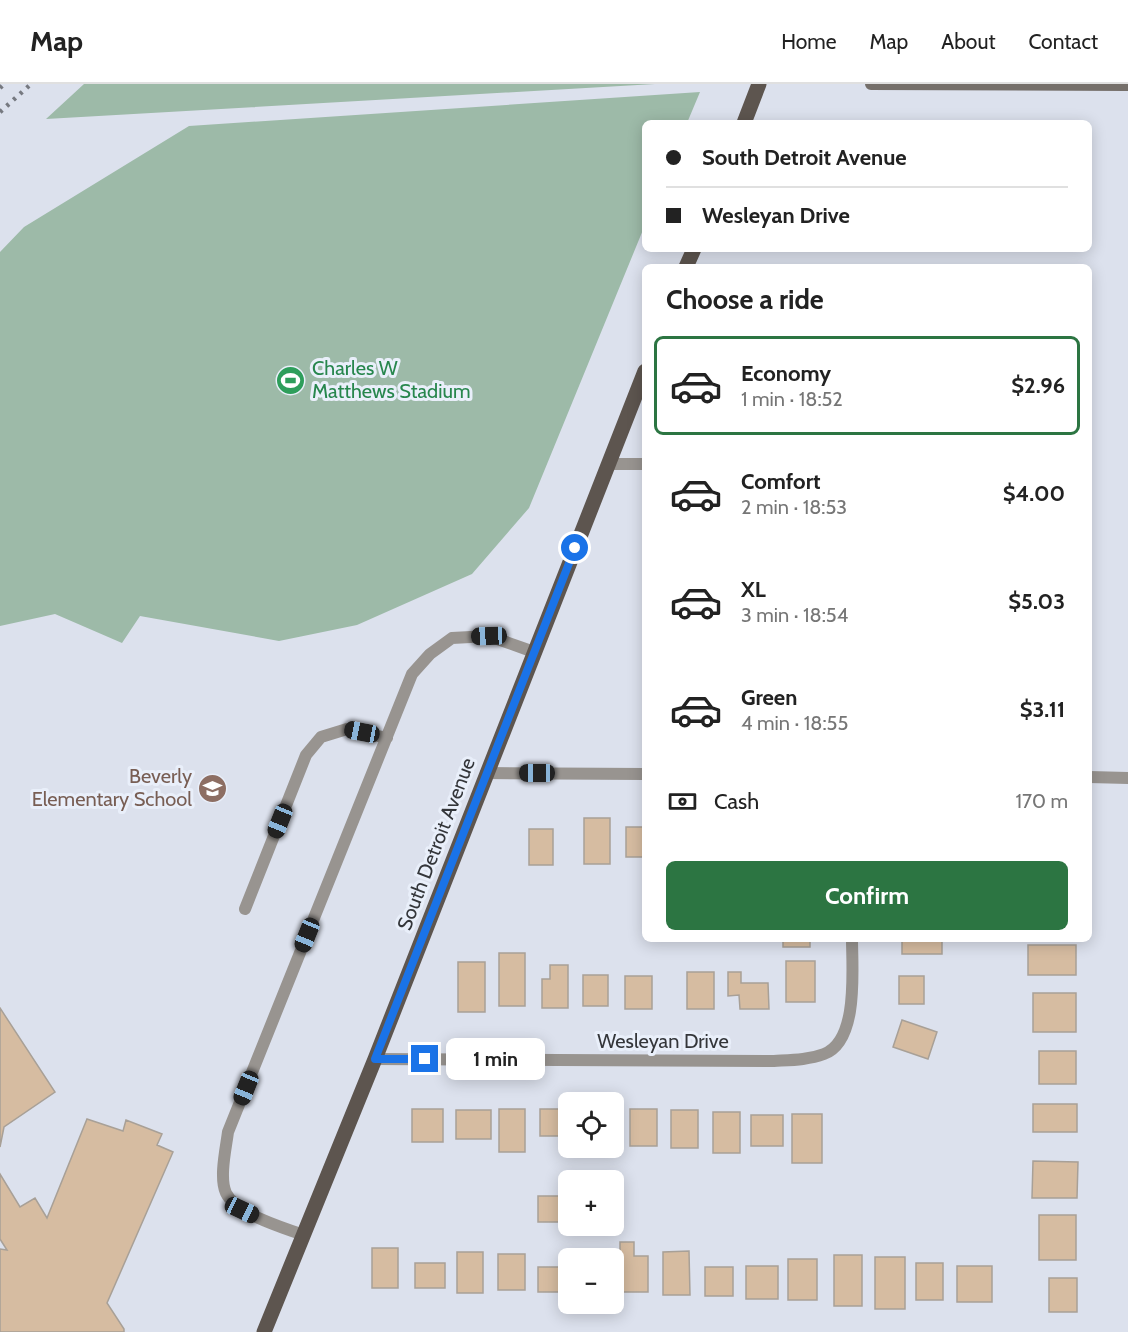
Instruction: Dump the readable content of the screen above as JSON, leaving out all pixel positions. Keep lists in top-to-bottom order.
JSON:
{
  "streets": {
    "main road": ["South Detroit Avenue"],
    "street": ["Wesleyan Drive"]
  },
  "crossings": [
    ["South Detroit Avenue", "Wesleyan Drive"]
  ],
  "places": {
    "sports": ["Charles W Matthews Stadium"],
    "school or university": ["Beverly Elementary School"]
  },
  "page": {
    "header": "Map",
    "nav": [
      "Home",
      "Map",
      "About",
      "Contact"
    ],
    "banner": ["South Detroit Avenue", "Wesleyan Drive"],
    "heading": "Choose a ride",
    "list": [
      {
        "name": "Economy",
        "note": "1 min · 18:52",
        "value": "$2.96"
      },
      {
        "name": "Comfort",
        "note": "2 min · 18:53",
        "value": "$4.00"
      },
      {
        "name": "XL",
        "note": "3 min · 18:54",
        "value": "$5.03"
      },
      {
        "name": "Green",
        "note": "4 min · 18:55",
        "value": "$3.11"
      }
    ],
    "pay": ["Cash", "170 m"],
    "buttons": "Confirm",
    "bubble": "1 min",
    "map_buttons": ["+", "−"]
  }
}
